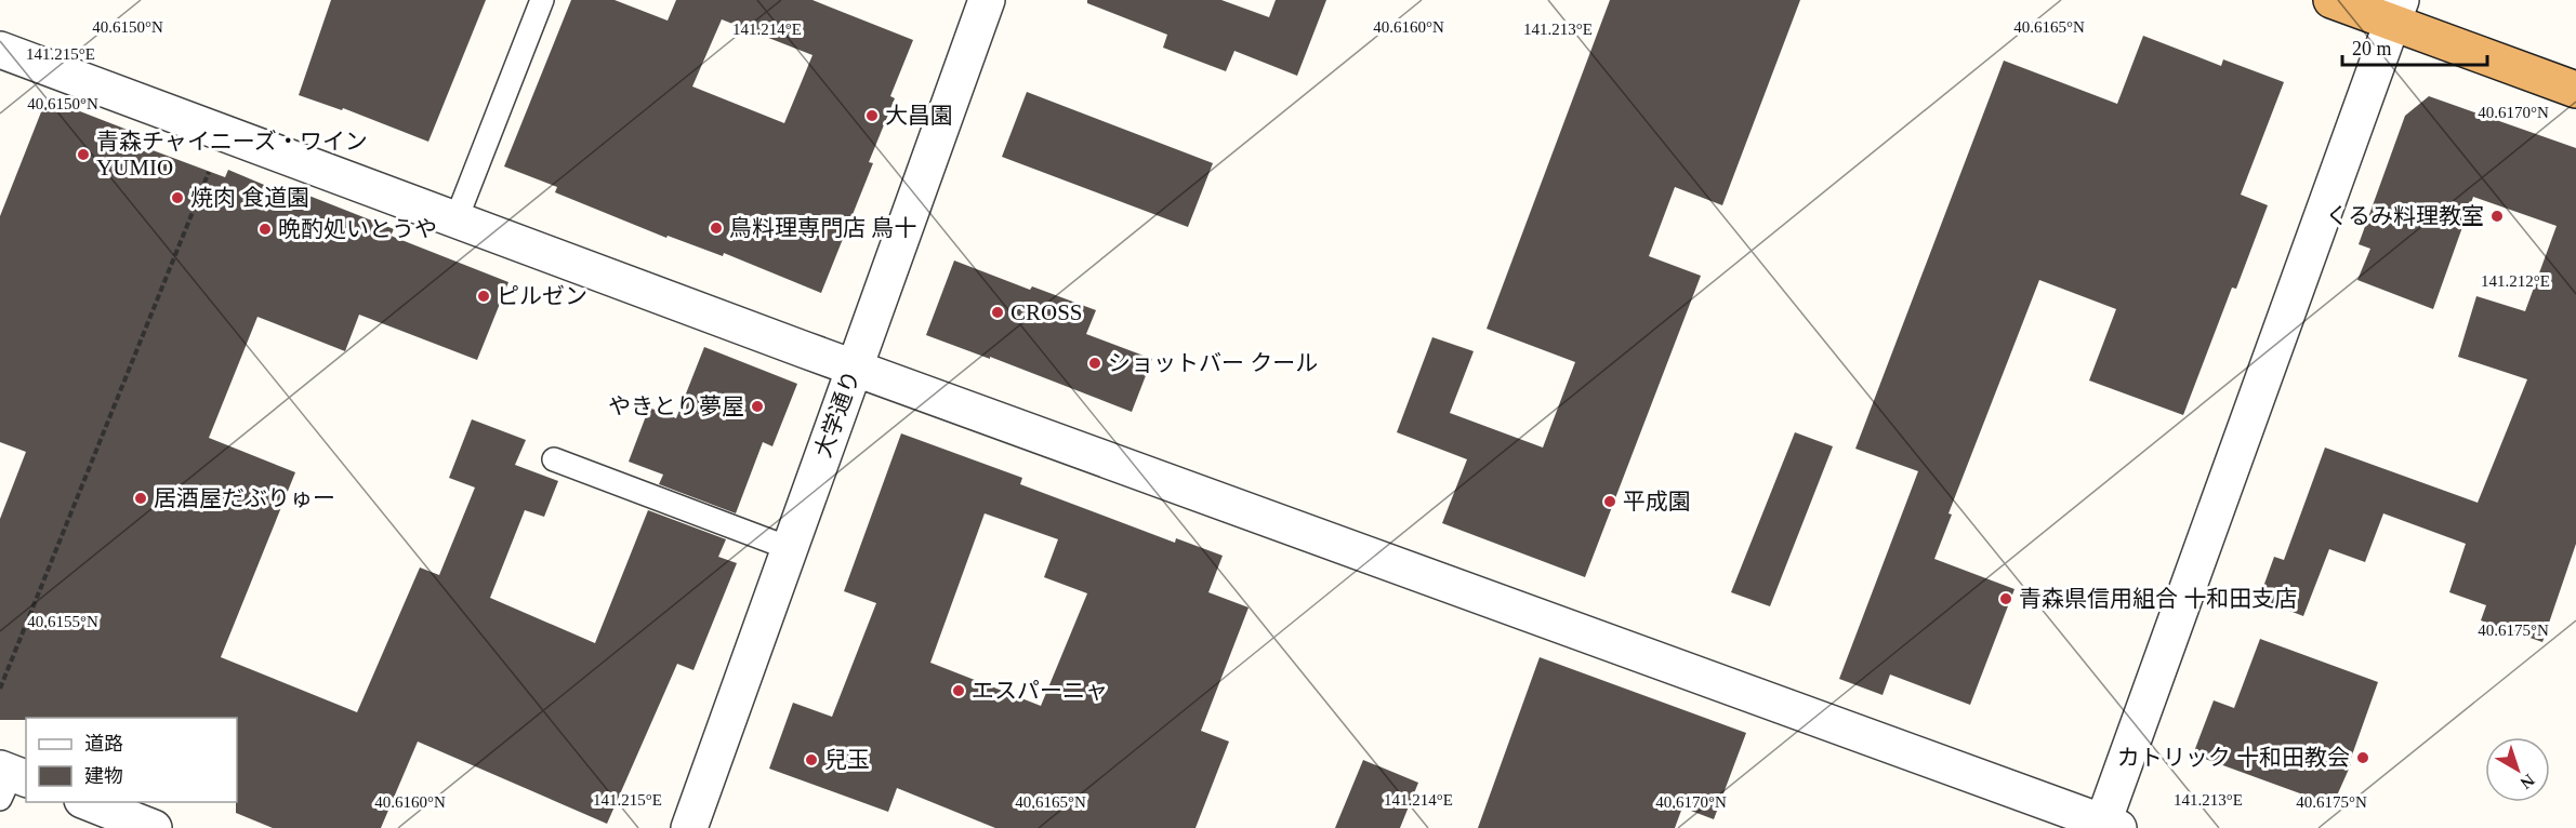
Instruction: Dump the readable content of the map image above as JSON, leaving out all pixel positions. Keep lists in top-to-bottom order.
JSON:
{
  "streets": {
    "street": ["大学通り"]
  },
  "places": [
    "大昌園",
    "青森チャイニーズ・ワイン YUMIO",
    "焼肉 食道園",
    "くるみ料理教室",
    "鳥料理専門店 鳥十",
    "晩酌処いとうや",
    "ピルゼン",
    "CROSS",
    "ショットバー クール",
    "やきとり夢屋",
    "居酒屋だぶりゅー",
    "平成園",
    "青森県信用組合 十和田支店",
    "エスパーニャ",
    "カトリック 十和田教会",
    "兒玉"
  ],
  "legend": ["道路", "建物"],
  "scale_bar": "20 m",
  "north": "bottom right",
  "coordinates": [
    "40.6150°N",
    "40.6160°N",
    "40.6165°N",
    "141.214°E",
    "141.213°E",
    "141.215°E",
    "40.6170°N",
    "141.212°E",
    "40.6155°N",
    "40.6175°N"
  ]
}
